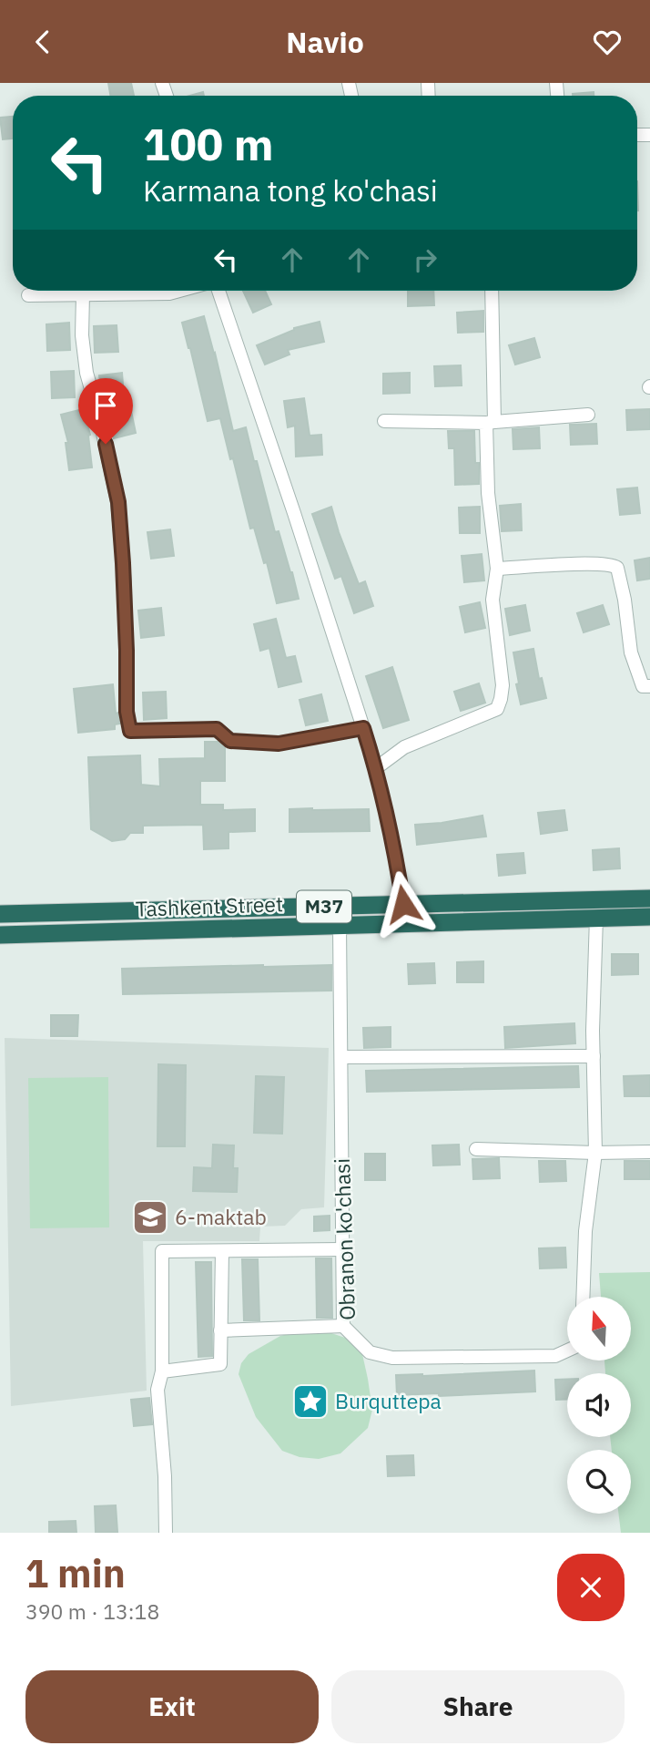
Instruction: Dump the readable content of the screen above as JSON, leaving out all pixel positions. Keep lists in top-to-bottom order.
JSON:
{
  "streets": {
    "highway": ["Tashkent Street", "M37"],
    "street": ["Obranon ko'chasi"]
  },
  "crossings": [
    ["Tashkent Street", "Obranon ko'chasi"]
  ],
  "places": {
    "school or university": ["6-maktab"],
    "place": ["Burquttepa"]
  },
  "north": "top",
  "page": {
    "header": "Navio",
    "turn": ["100 m", "Karmana tong ko'chasi"],
    "heading": ["1 min", "390 m · 13:18"],
    "buttons": ["Exit", "Share"]
  }
}
